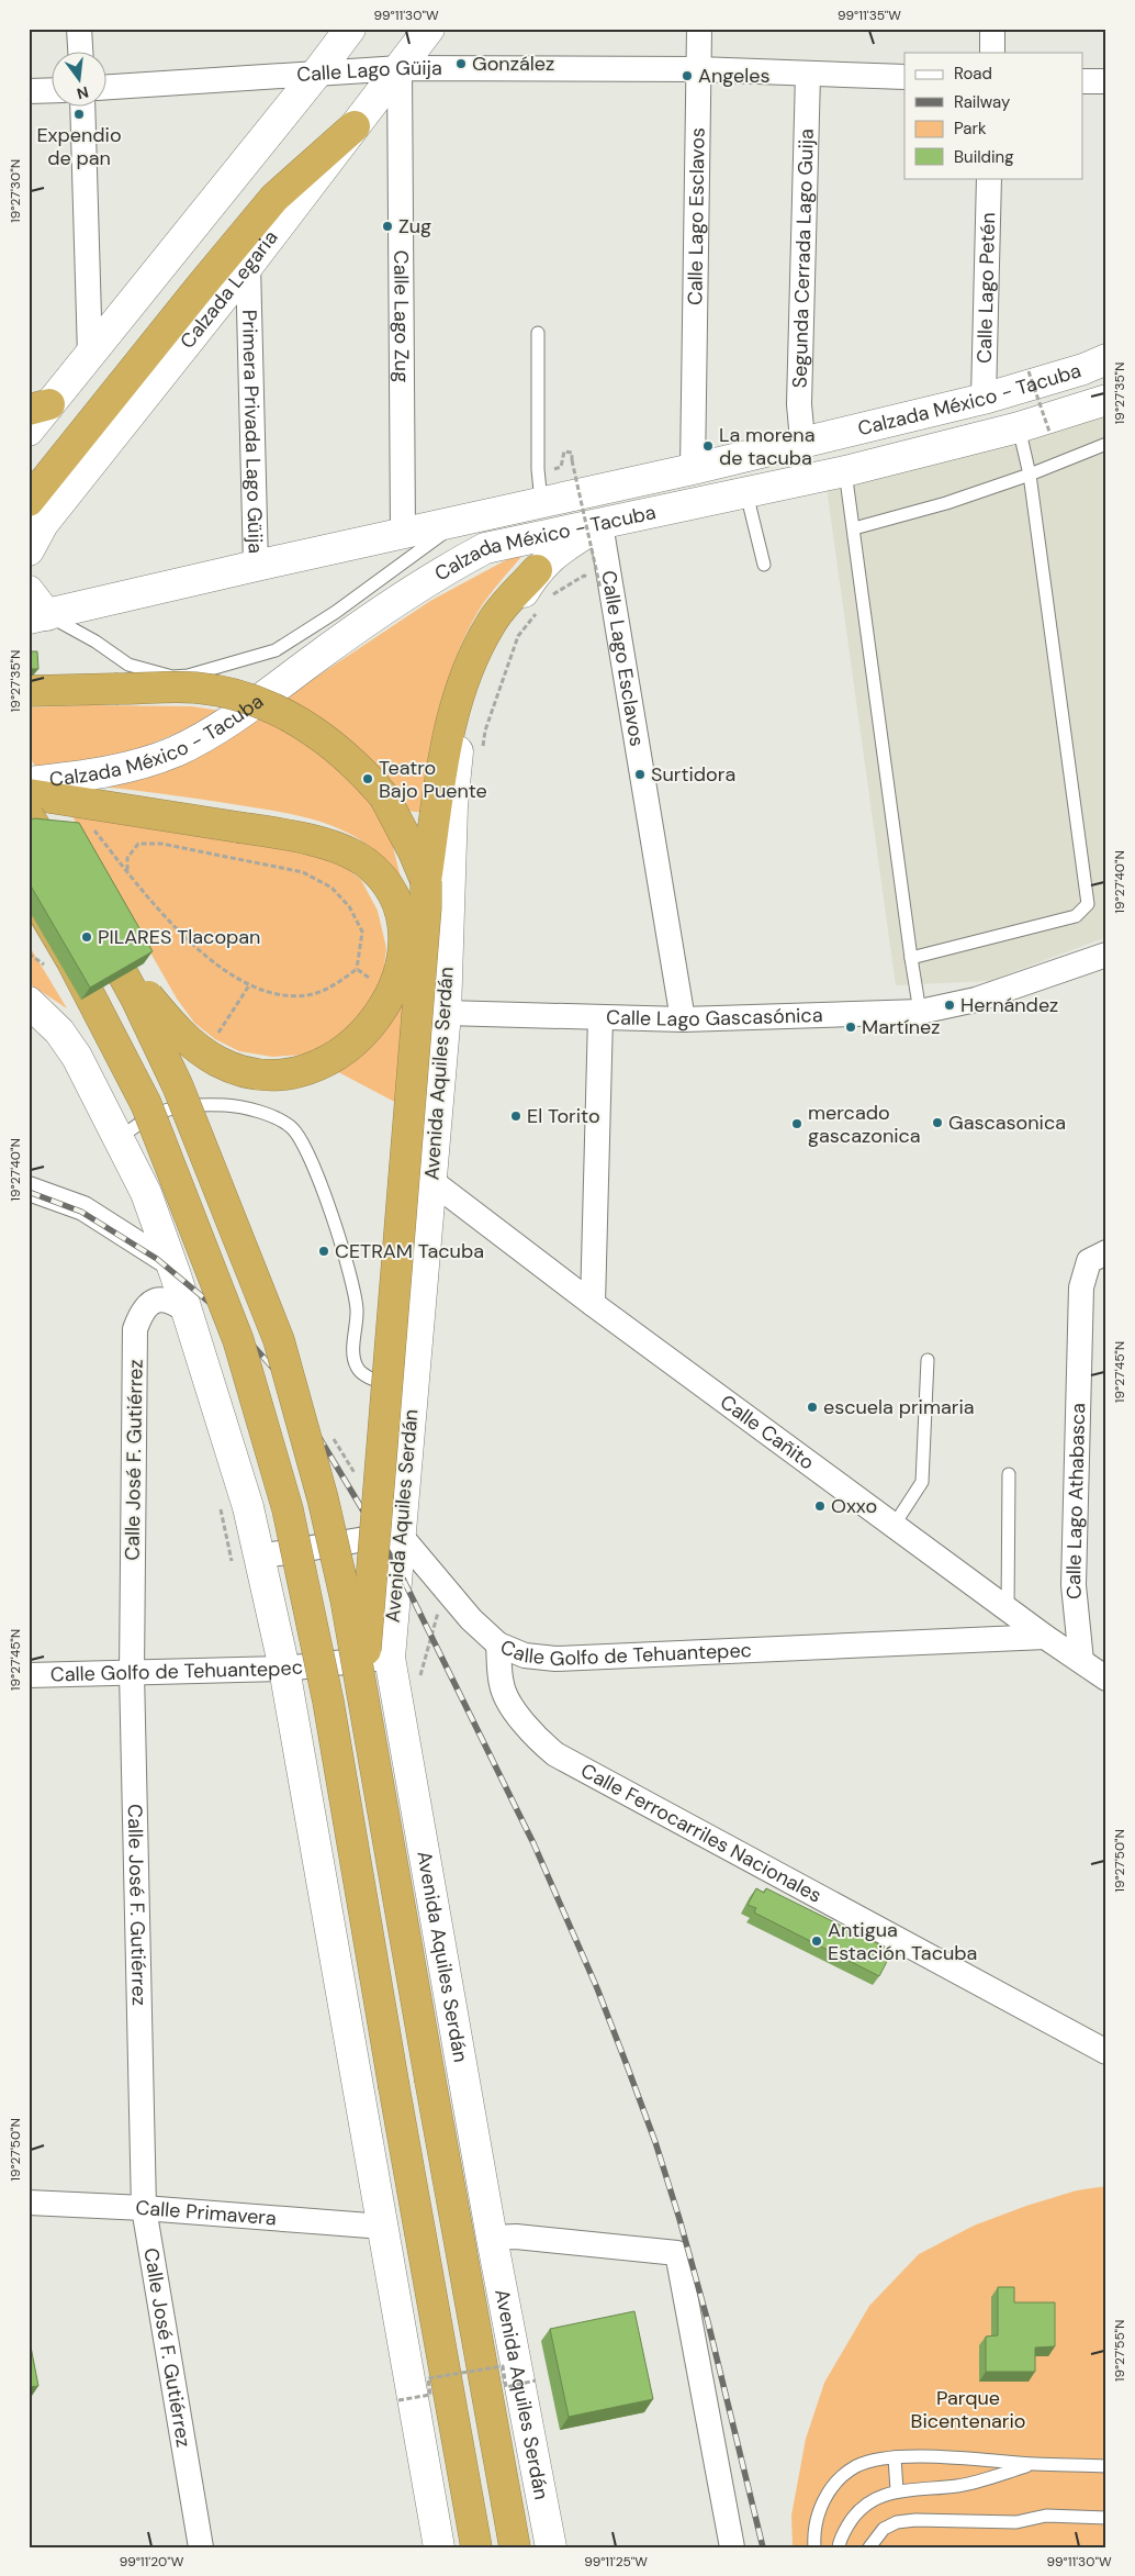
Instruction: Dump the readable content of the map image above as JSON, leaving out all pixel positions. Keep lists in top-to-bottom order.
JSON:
{
  "streets": {
    "highway": ["Avenida Aquiles Serdán"],
    "street": [
      "Calle Lago Güija",
      "Calle Lago Esclavos",
      "Segunda Cerrada Lago Guija",
      "Calle Lago Petén",
      "Calzada Legaria",
      "Calle Lago Zug",
      "Calzada México - Tacuba",
      "Primera Privada Lago Güija",
      "Calle Lago Gascasónica",
      "Calle Cañito",
      "Calle José F. Gutiérrez",
      "Calle Lago Athabasca",
      "Calle Golfo de Tehuantepec",
      "Calle Ferrocarriles Nacionales",
      "Calle Primavera"
    ]
  },
  "crossings": [
    ["Calle Lago Güija", "Calle Lago Esclavos"],
    ["Calle Lago Güija", "Segunda Cerrada Lago Guija"],
    ["Calle Lago Güija", "Calzada Legaria"],
    ["Calle Lago Güija", "Calle Lago Zug"],
    ["Calle Lago Esclavos", "Calzada México - Tacuba"],
    ["Calle Lago Esclavos", "Calle Lago Gascasónica"],
    ["Calle Lago Esclavos", "Avenida Aquiles Serdán"],
    ["Segunda Cerrada Lago Guija", "Calzada México - Tacuba"],
    ["Calle Lago Petén", "Calzada México - Tacuba"],
    ["Calzada Legaria", "Calle Lago Zug"],
    ["Calzada Legaria", "Primera Privada Lago Güija"],
    ["Calle Lago Zug", "Calzada México - Tacuba"],
    ["Calzada México - Tacuba", "Primera Privada Lago Güija"],
    ["Calzada México - Tacuba", "Avenida Aquiles Serdán"],
    ["Calle Lago Gascasónica", "Avenida Aquiles Serdán"],
    ["Avenida Aquiles Serdán", "Calle Cañito"],
    ["Avenida Aquiles Serdán", "Calle Golfo de Tehuantepec"],
    ["Calle Cañito", "Calle Lago Athabasca"],
    ["Calle Cañito", "Calle Golfo de Tehuantepec"],
    ["Calle José F. Gutiérrez", "Calle Golfo de Tehuantepec"],
    ["Calle José F. Gutiérrez", "Calle Primavera"],
    ["Calle Golfo de Tehuantepec", "Calle Ferrocarriles Nacionales"]
  ],
  "parks": ["Parque Bicentenario"],
  "places": [
    "González",
    "Angeles",
    "Expendio de pan",
    "Zug",
    "La morena de tacuba",
    "Surtidora",
    "Teatro Bajo Puente",
    "PILARES Tlacopan",
    "Hernández",
    "Martínez",
    "El Torito",
    "Gascasonica",
    "mercado gascazonica",
    "CETRAM Tacuba",
    "escuela primaria",
    "Oxxo",
    "Antigua Estación Tacuba"
  ],
  "legend": [
    "Road",
    "Railway",
    "Park",
    "Building"
  ],
  "north": "bottom",
  "coordinates": [
    "99°11'30\"W",
    "99°11'35\"W",
    "19°27'30\"N",
    "19°27'35\"N",
    "19°27'40\"N",
    "19°27'45\"N",
    "19°27'50\"N",
    "19°27'55\"N",
    "99°11'20\"W",
    "99°11'25\"W"
  ]
}
